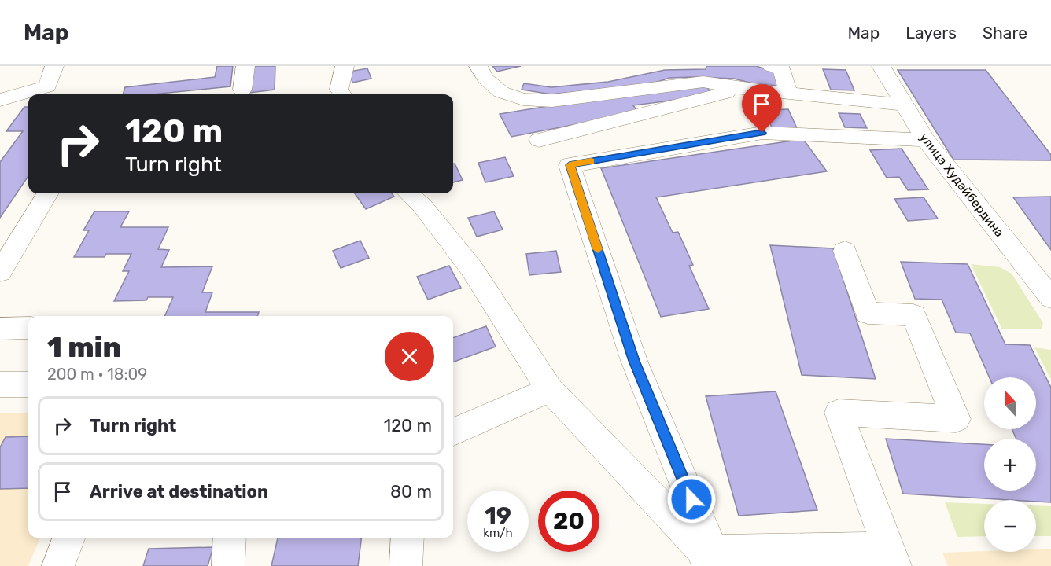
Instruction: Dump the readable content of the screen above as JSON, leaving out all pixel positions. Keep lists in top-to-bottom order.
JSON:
{
  "streets": {
    "street": ["улица Худайбердина"]
  },
  "north": "top",
  "page": {
    "header": "Map",
    "nav": ["Map", "Layers", "Share"],
    "turn": ["120 m", "Turn right"],
    "heading": ["1 min", "200 m · 18:09"],
    "map_buttons": ["+", "−"],
    "list": [
      {
        "name": "Turn right",
        "value": "120 m"
      },
      {
        "name": "Arrive at destination",
        "value": "80 m"
      }
    ],
    "speed": "19 km/h",
    "limit": "20"
  }
}
